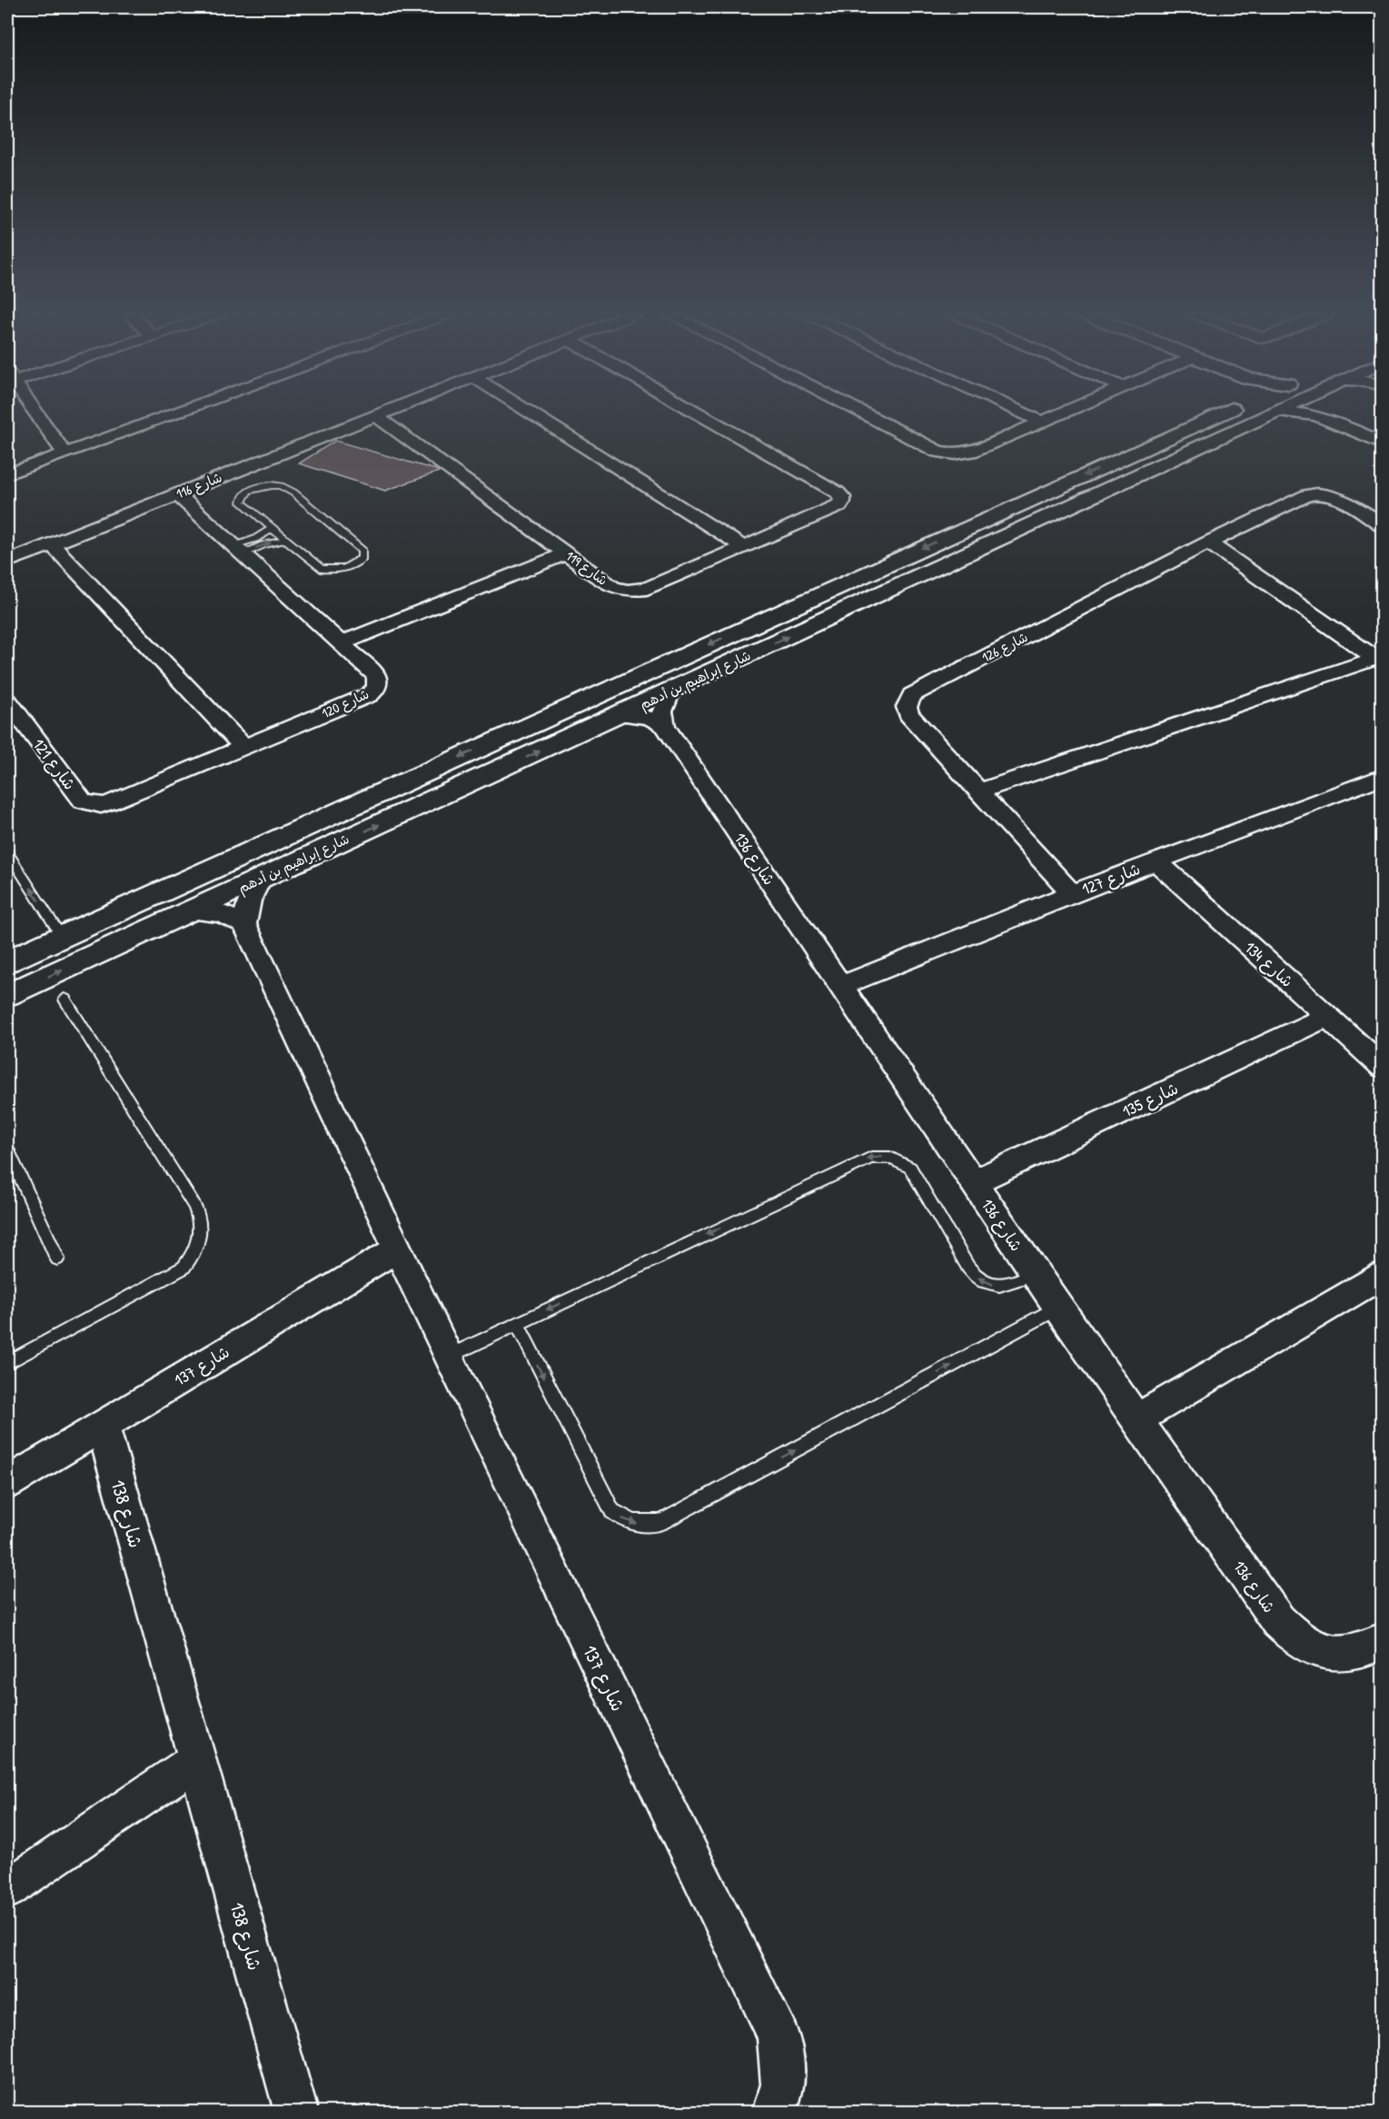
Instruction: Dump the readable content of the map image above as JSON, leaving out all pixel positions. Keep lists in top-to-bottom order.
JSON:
{
  "streets": {
    "street": [
      "شارع 116",
      "شارع 119",
      "شارع 126",
      "شارع إبراهيم بن أدهم",
      "شارع 120",
      "شارع 121",
      "شارع 136",
      "شارع 127",
      "شارع 134",
      "شارع 135",
      "شارع 137",
      "شارع 138"
    ]
  },
  "crossings": [
    ["شارع 116", "شارع 119"],
    ["شارع 116", "شارع 120"],
    ["شارع 126", "شارع 127"],
    ["شارع 120", "شارع 121"],
    ["شارع 136", "شارع 127"],
    ["شارع 136", "شارع 135"],
    ["شارع 127", "شارع 134"],
    ["شارع 134", "شارع 135"],
    ["شارع 137", "شارع 138"]
  ]
}
